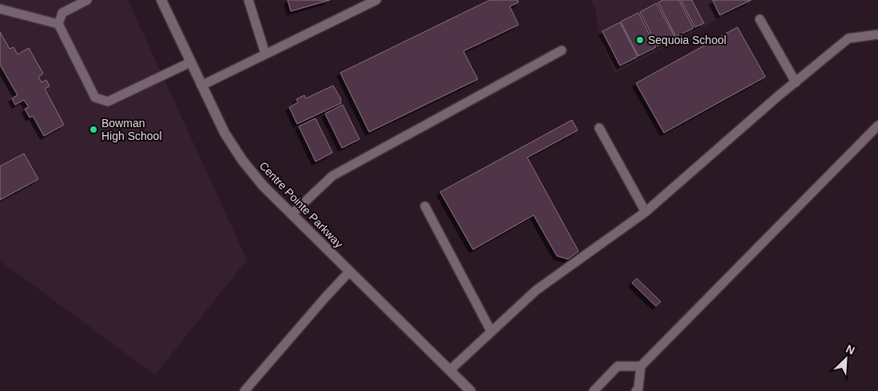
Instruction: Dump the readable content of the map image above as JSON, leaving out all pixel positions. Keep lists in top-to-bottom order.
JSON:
{
  "streets": {
    "street": ["Centre Pointe Parkway"]
  },
  "places": ["Sequoia School", "Bowman High School"],
  "north": "top right"
}
